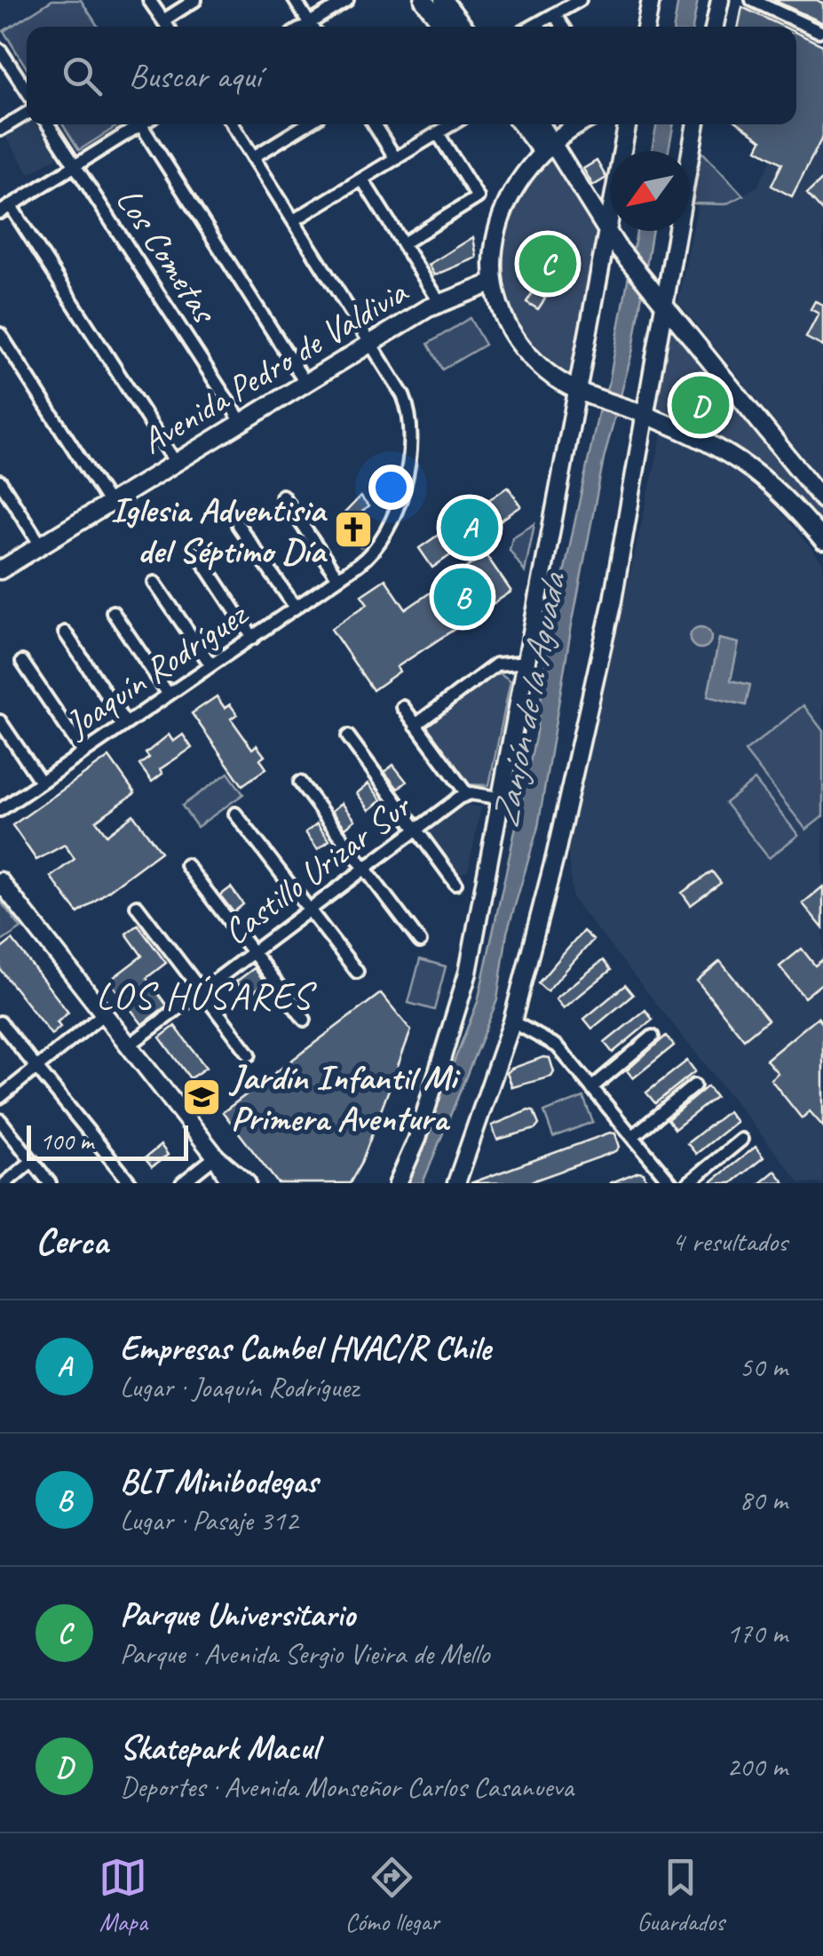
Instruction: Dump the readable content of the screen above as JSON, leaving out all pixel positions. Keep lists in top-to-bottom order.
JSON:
{
  "streets": {
    "main road": ["Avenida Pedro de Valdivia"],
    "street": ["Los Cometas", "Joaquín Rodríguez", "Castillo Urizar Sur"]
  },
  "crossings": [
    ["Los Cometas", "Avenida Pedro de Valdivia"],
    ["Avenida Pedro de Valdivia", "Joaquín Rodríguez"]
  ],
  "districts": ["LOS HÚSARES"],
  "water": ["Zanjón de la Aguada"],
  "places": {
    "church": ["Iglesia Adventisia del Séptimo Día"],
    "school or university": ["Jardín Infantil Mi Primera Aventura"]
  },
  "scale_bar": "100 m",
  "north": "bottom left",
  "page": {
    "search": "Buscar aquí",
    "pins": [
      "C",
      "D",
      "A",
      "B"
    ],
    "scale": "100 m",
    "heading": ["Cerca", "4 resultados"],
    "list": [
      {
        "mark": "A",
        "name": "Empresas Cambel HVAC/R Chile",
        "note": "Lugar · Joaquín Rodríguez",
        "value": "50 m"
      },
      {
        "mark": "B",
        "name": "BLT Minibodegas",
        "note": "Lugar · Pasaje 312",
        "value": "80 m"
      },
      {
        "mark": "C",
        "name": "Parque Universitario",
        "note": "Parque · Avenida Sergio Vieira de Mello",
        "value": "170 m"
      },
      {
        "mark": "D",
        "name": "Skatepark Macul",
        "note": "Deportes · Avenida Monseñor Carlos Casanueva",
        "value": "200 m"
      }
    ],
    "nav": ["Mapa", "Cómo llegar", "Guardados"]
  }
}
